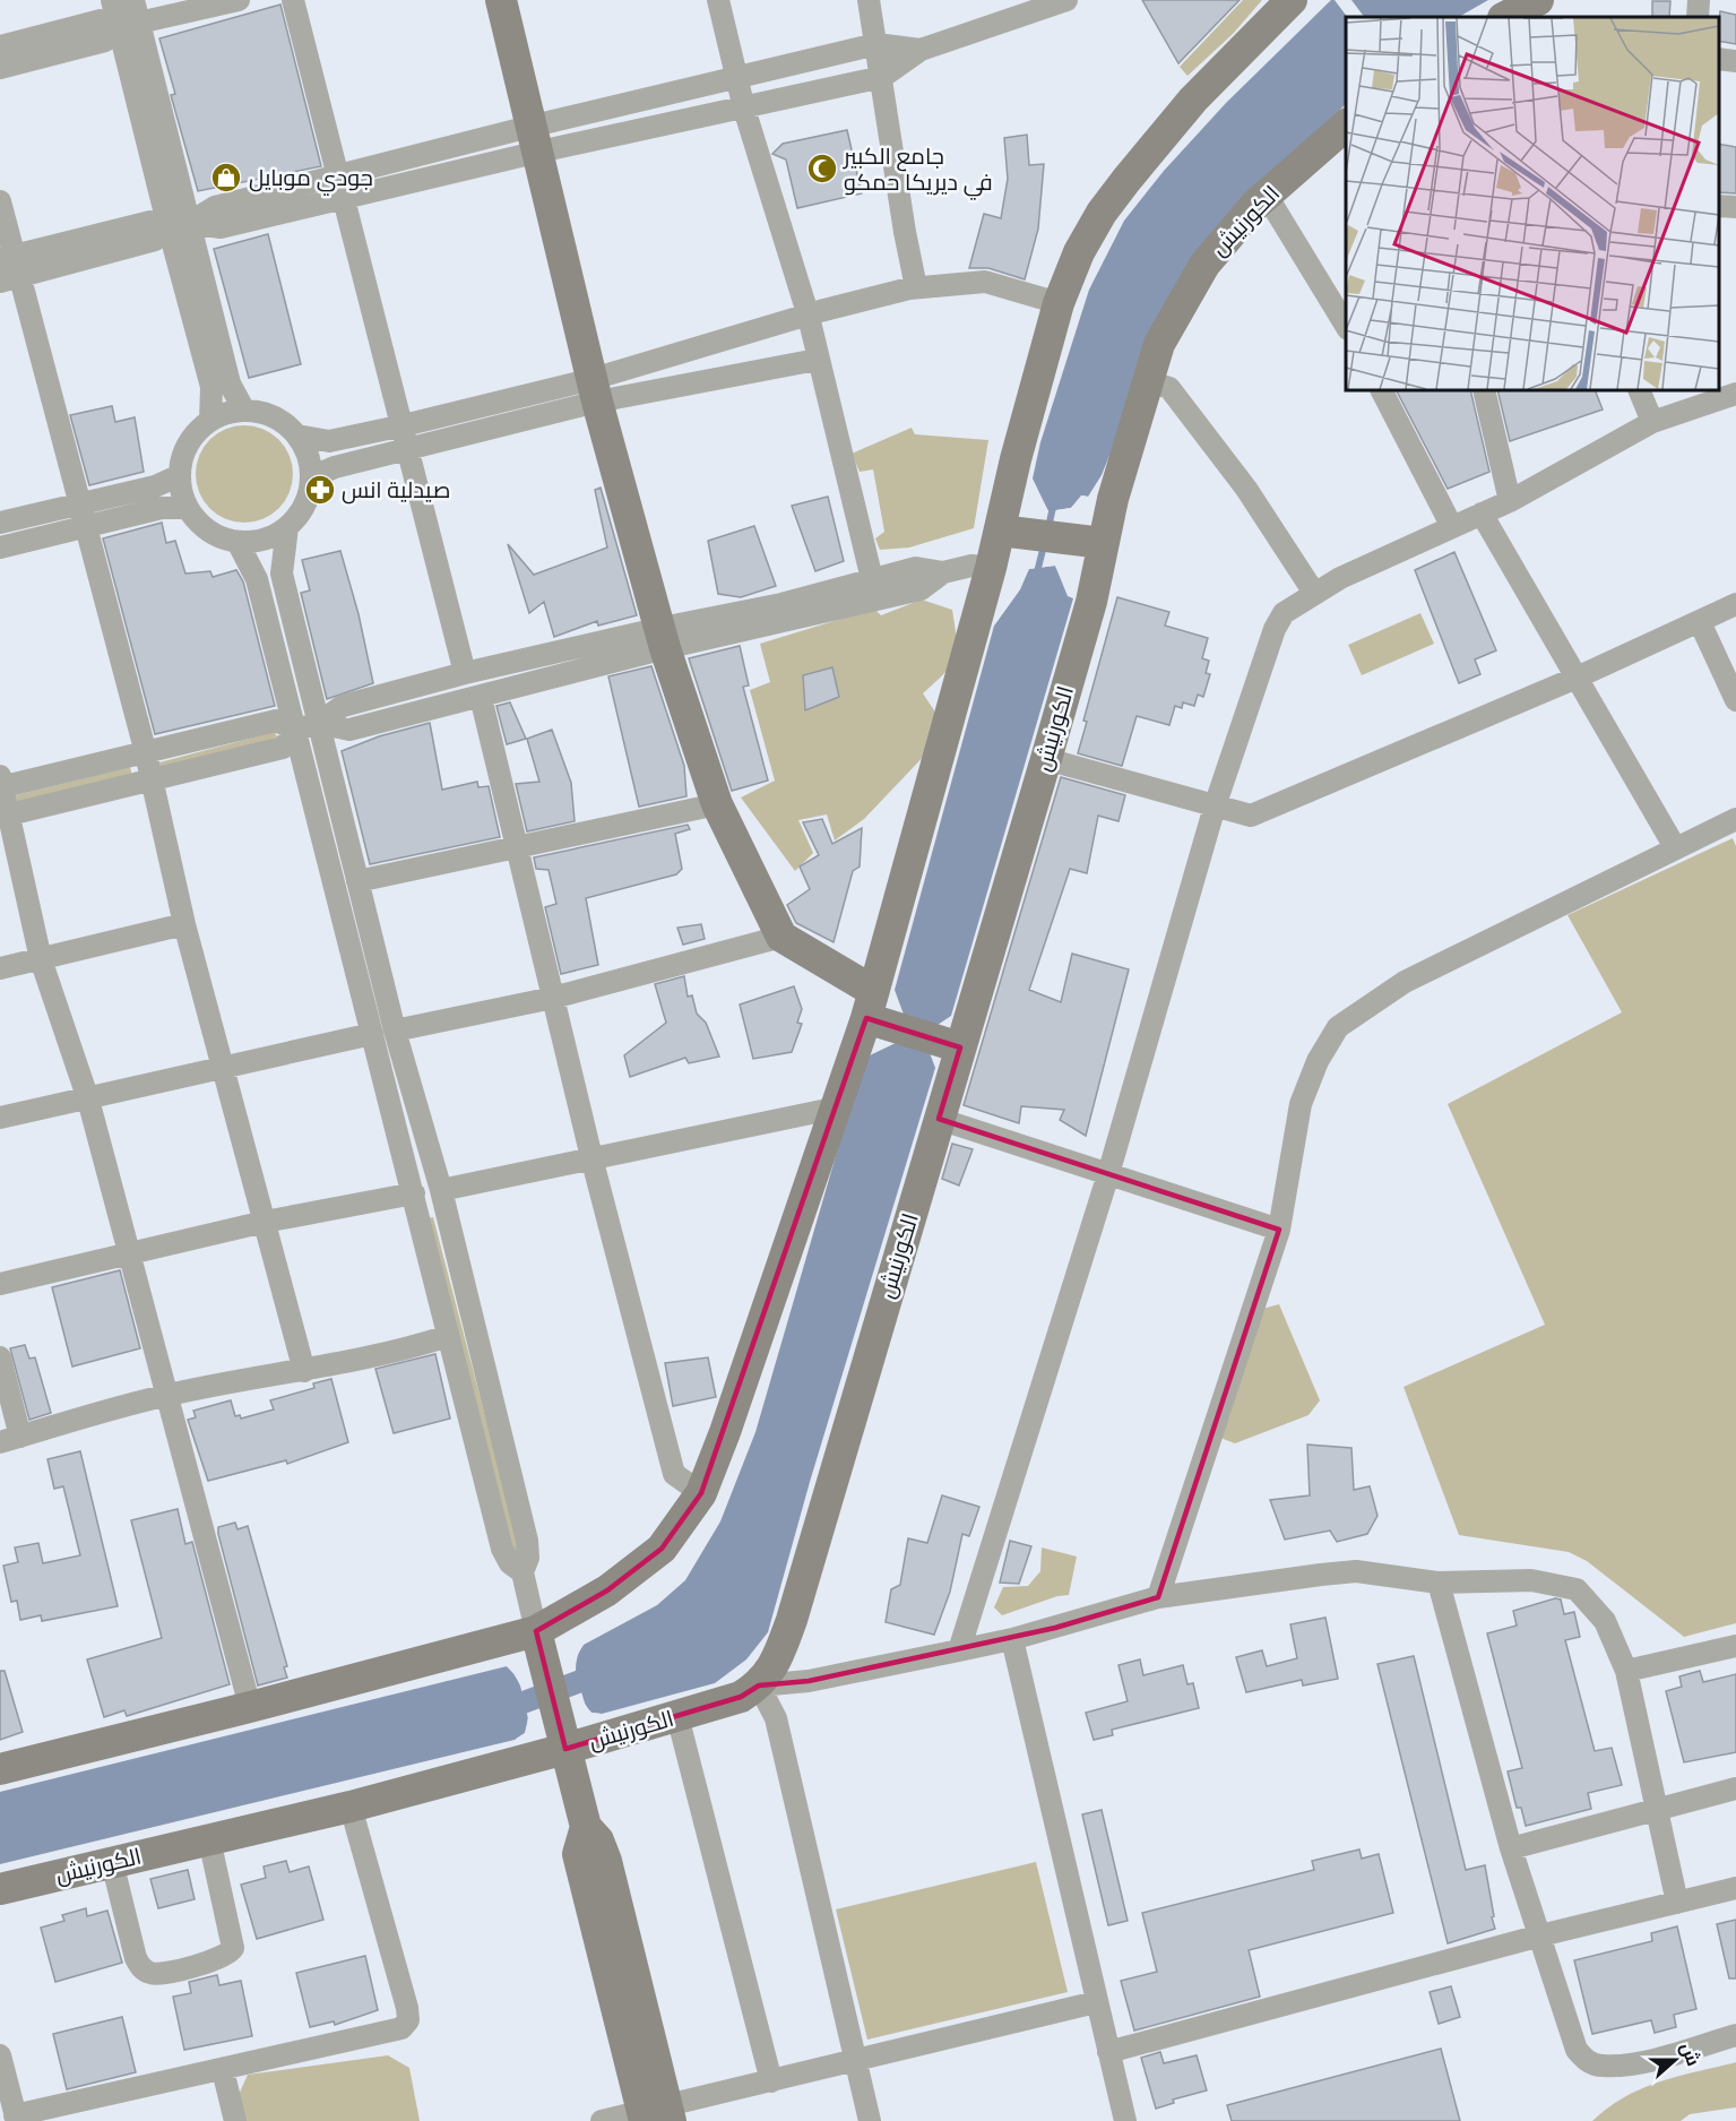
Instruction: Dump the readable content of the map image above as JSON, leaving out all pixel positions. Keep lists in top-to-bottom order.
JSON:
{
  "streets": {
    "main road": ["الكورنيش"]
  },
  "places": {
    "mosque": ["جامع الكبير في ديريكا حمكو"],
    "shop": ["جودي موبايل"],
    "pharmacy": ["صيدلية انس"]
  },
  "north": "right"
}
